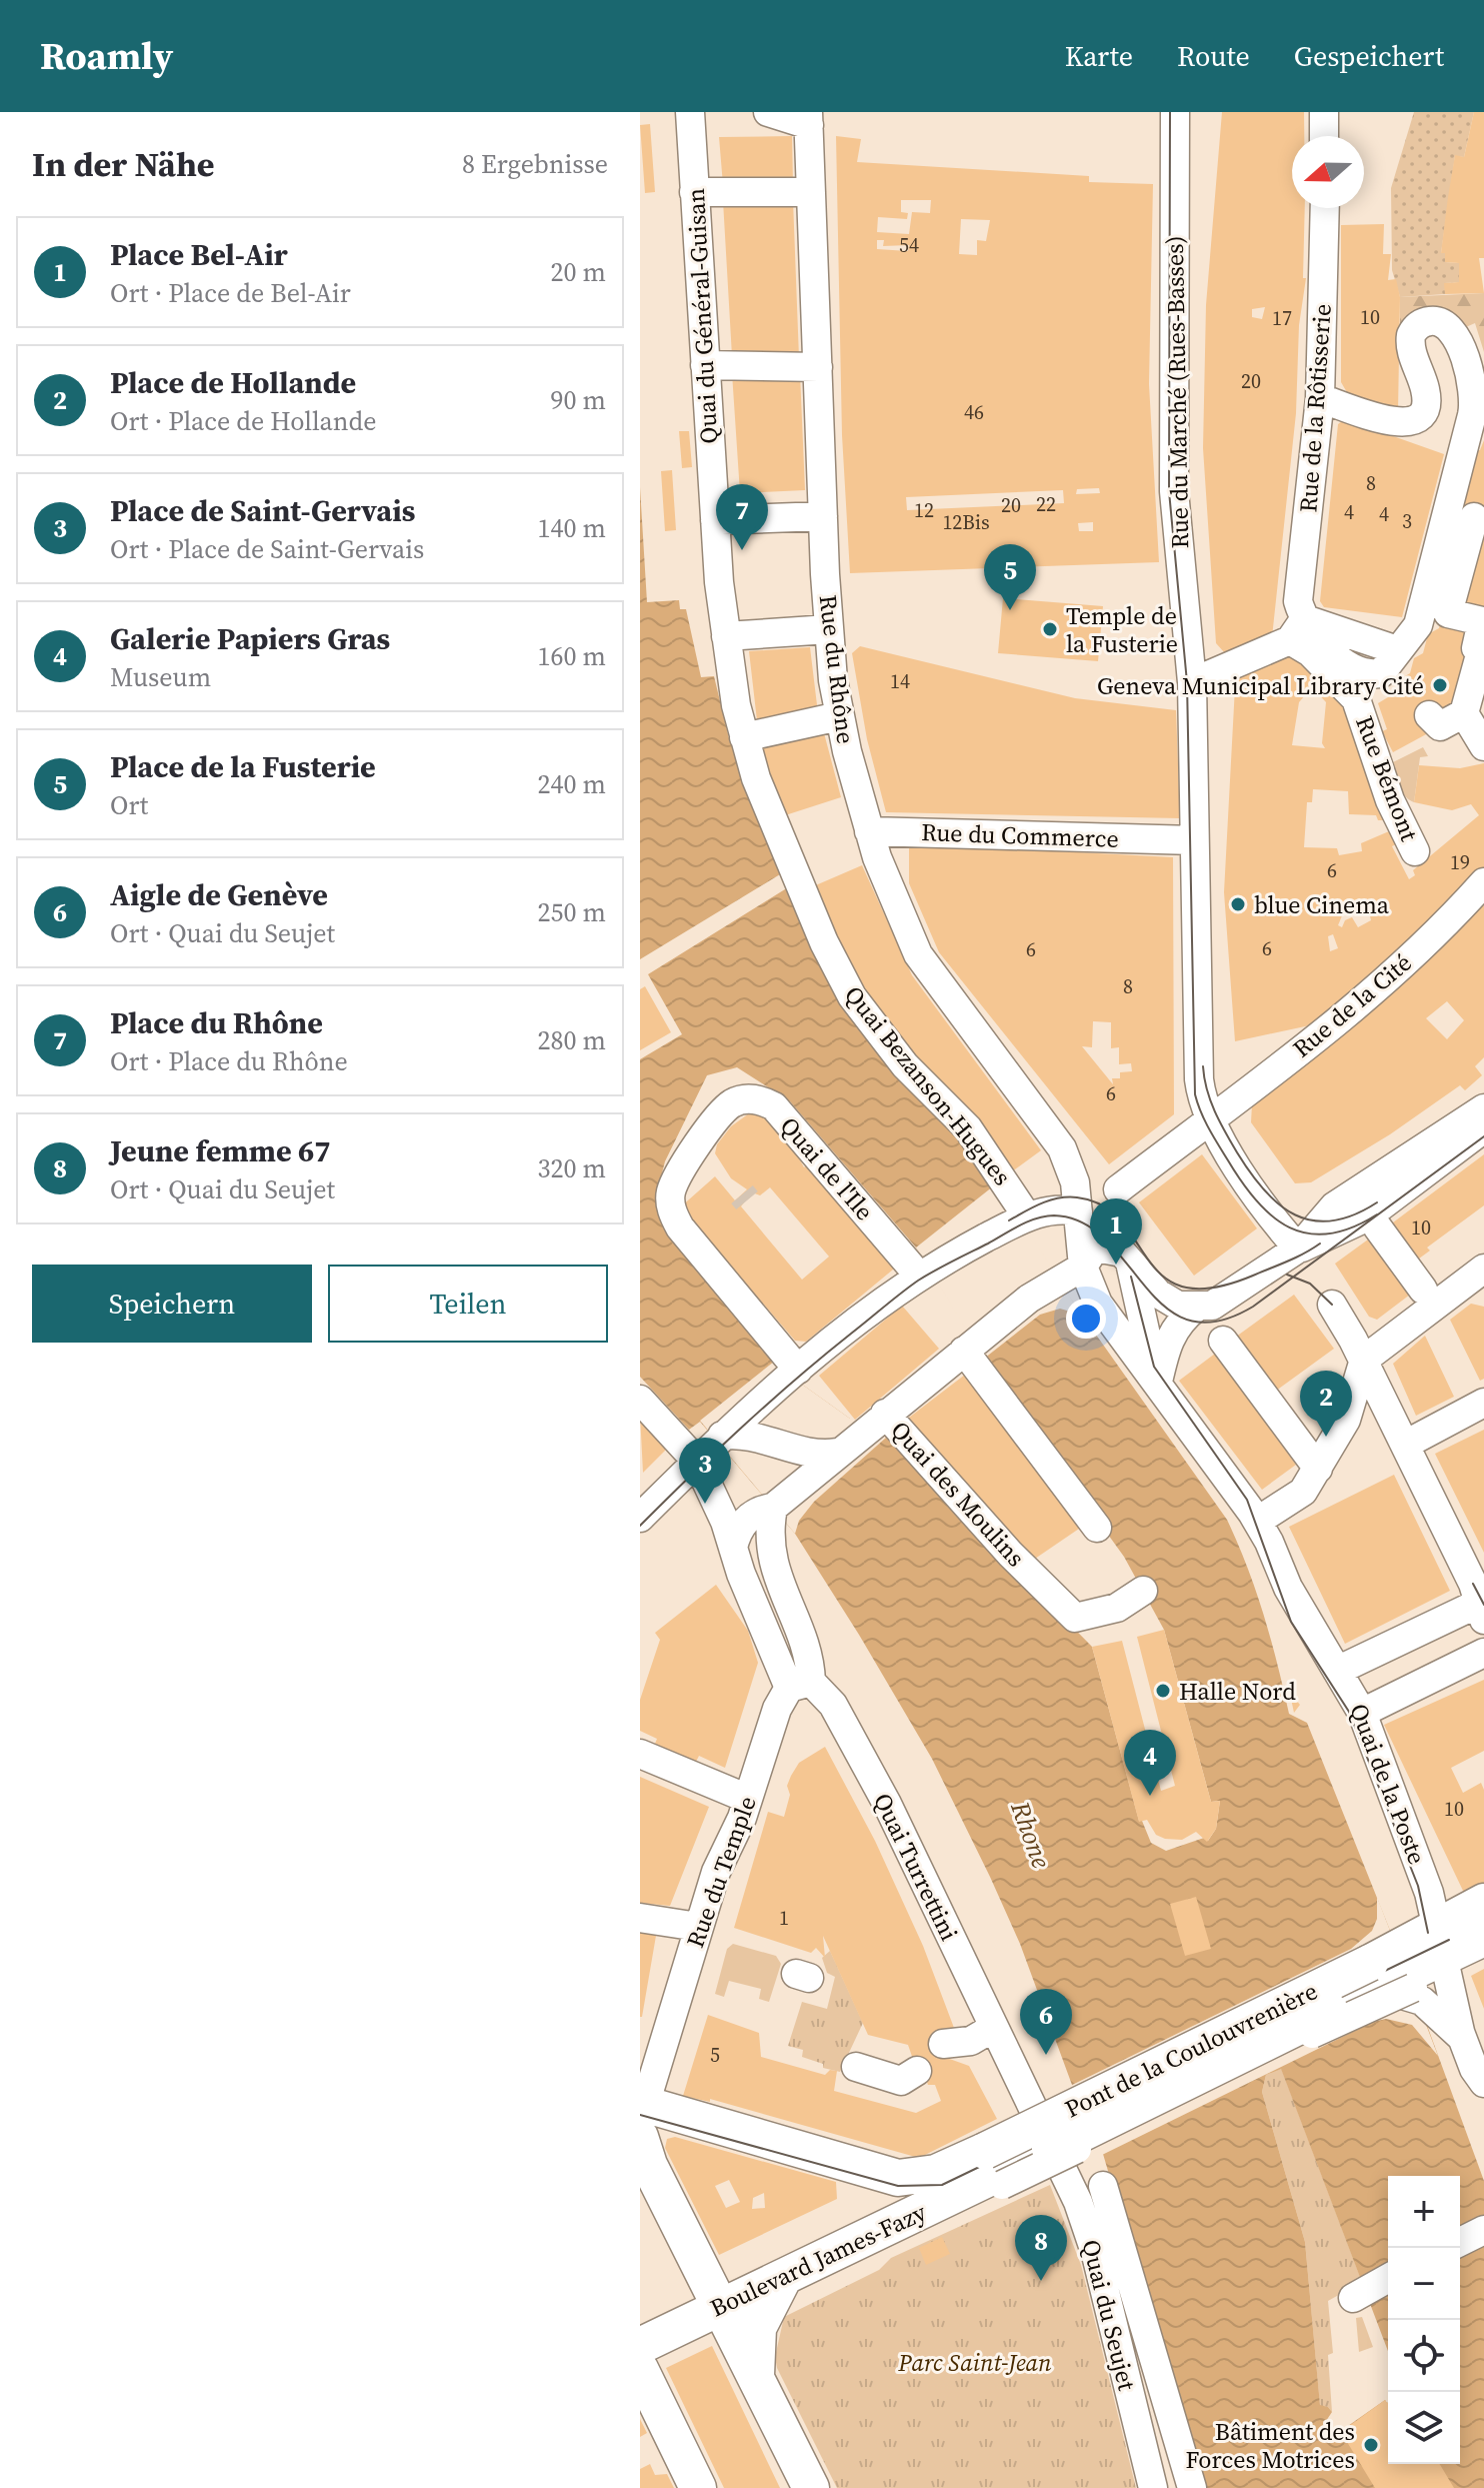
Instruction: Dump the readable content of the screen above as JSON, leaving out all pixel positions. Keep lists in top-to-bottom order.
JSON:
{
  "streets": {
    "main road": ["Pont de la Coulouvrenière", "Boulevard James-Fazy"],
    "street": [
      "Quai du Général-Guisan",
      "Rue du Marché (Rues-Basses)",
      "Rue de la Rôtisserie",
      "Rue du Rhône",
      "Rue Bémont",
      "Rue du Commerce",
      "Rue de la Cité",
      "Quai Bezanson-Hugues",
      "Quai de l'Ile",
      "Quai des Moulins",
      "Quai de la Poste",
      "Quai Turrettini",
      "Rue du Temple",
      "Quai du Seujet"
    ]
  },
  "crossings": [
    ["Quai du Général-Guisan", "Quai Bezanson-Hugues"],
    ["Rue du Marché (Rues-Basses)", "Rue du Commerce"],
    ["Rue du Marché (Rues-Basses)", "Rue de la Cité"],
    ["Rue de la Rôtisserie", "Rue Bémont"],
    ["Rue du Rhône", "Rue du Commerce"],
    ["Rue du Rhône", "Quai de la Poste"],
    ["Quai de la Poste", "Pont de la Coulouvrenière"],
    ["Quai Turrettini", "Rue du Temple"],
    ["Quai Turrettini", "Quai du Seujet"],
    ["Pont de la Coulouvrenière", "Boulevard James-Fazy"]
  ],
  "water": ["Rhone"],
  "parks": ["Parc Saint-Jean"],
  "places": [
    "Temple de la Fusterie",
    "Geneva Municipal Library Cité",
    "blue Cinema",
    "Halle Nord",
    "Bâtiment des Forces Motrices"
  ],
  "house_numbers": [
    "54",
    "10",
    "17",
    "20",
    "46",
    "8",
    "22",
    "20",
    "12",
    "4",
    "4",
    "3",
    "12Bis",
    "14",
    "19",
    "6",
    "6",
    "6",
    "8",
    "6",
    "10",
    "10",
    "1",
    "5"
  ],
  "north": "left",
  "page": {
    "header": "Roamly",
    "nav": ["Karte", "Route", "Gespeichert"],
    "heading": ["In der Nähe", "8 Ergebnisse"],
    "list": [
      {
        "mark": "1",
        "name": "Place Bel-Air",
        "note": "Ort · Place de Bel-Air",
        "value": "20 m"
      },
      {
        "mark": "2",
        "name": "Place de Hollande",
        "note": "Ort · Place de Hollande",
        "value": "90 m"
      },
      {
        "mark": "3",
        "name": "Place de Saint-Gervais",
        "note": "Ort · Place de Saint-Gervais",
        "value": "140 m"
      },
      {
        "mark": "4",
        "name": "Galerie Papiers Gras",
        "note": "Museum",
        "value": "160 m"
      },
      {
        "mark": "5",
        "name": "Place de la Fusterie",
        "note": "Ort",
        "value": "240 m"
      },
      {
        "mark": "6",
        "name": "Aigle de Genève",
        "note": "Ort · Quai du Seujet",
        "value": "250 m"
      },
      {
        "mark": "7",
        "name": "Place du Rhône",
        "note": "Ort · Place du Rhône",
        "value": "280 m"
      },
      {
        "mark": "8",
        "name": "Jeune femme 67",
        "note": "Ort · Quai du Seujet",
        "value": "320 m"
      }
    ],
    "pins": [
      "7",
      "5",
      "1",
      "2",
      "3",
      "4",
      "6",
      "8"
    ],
    "buttons": ["Speichern", "Teilen"],
    "map_buttons": ["+", "−"]
  }
}
